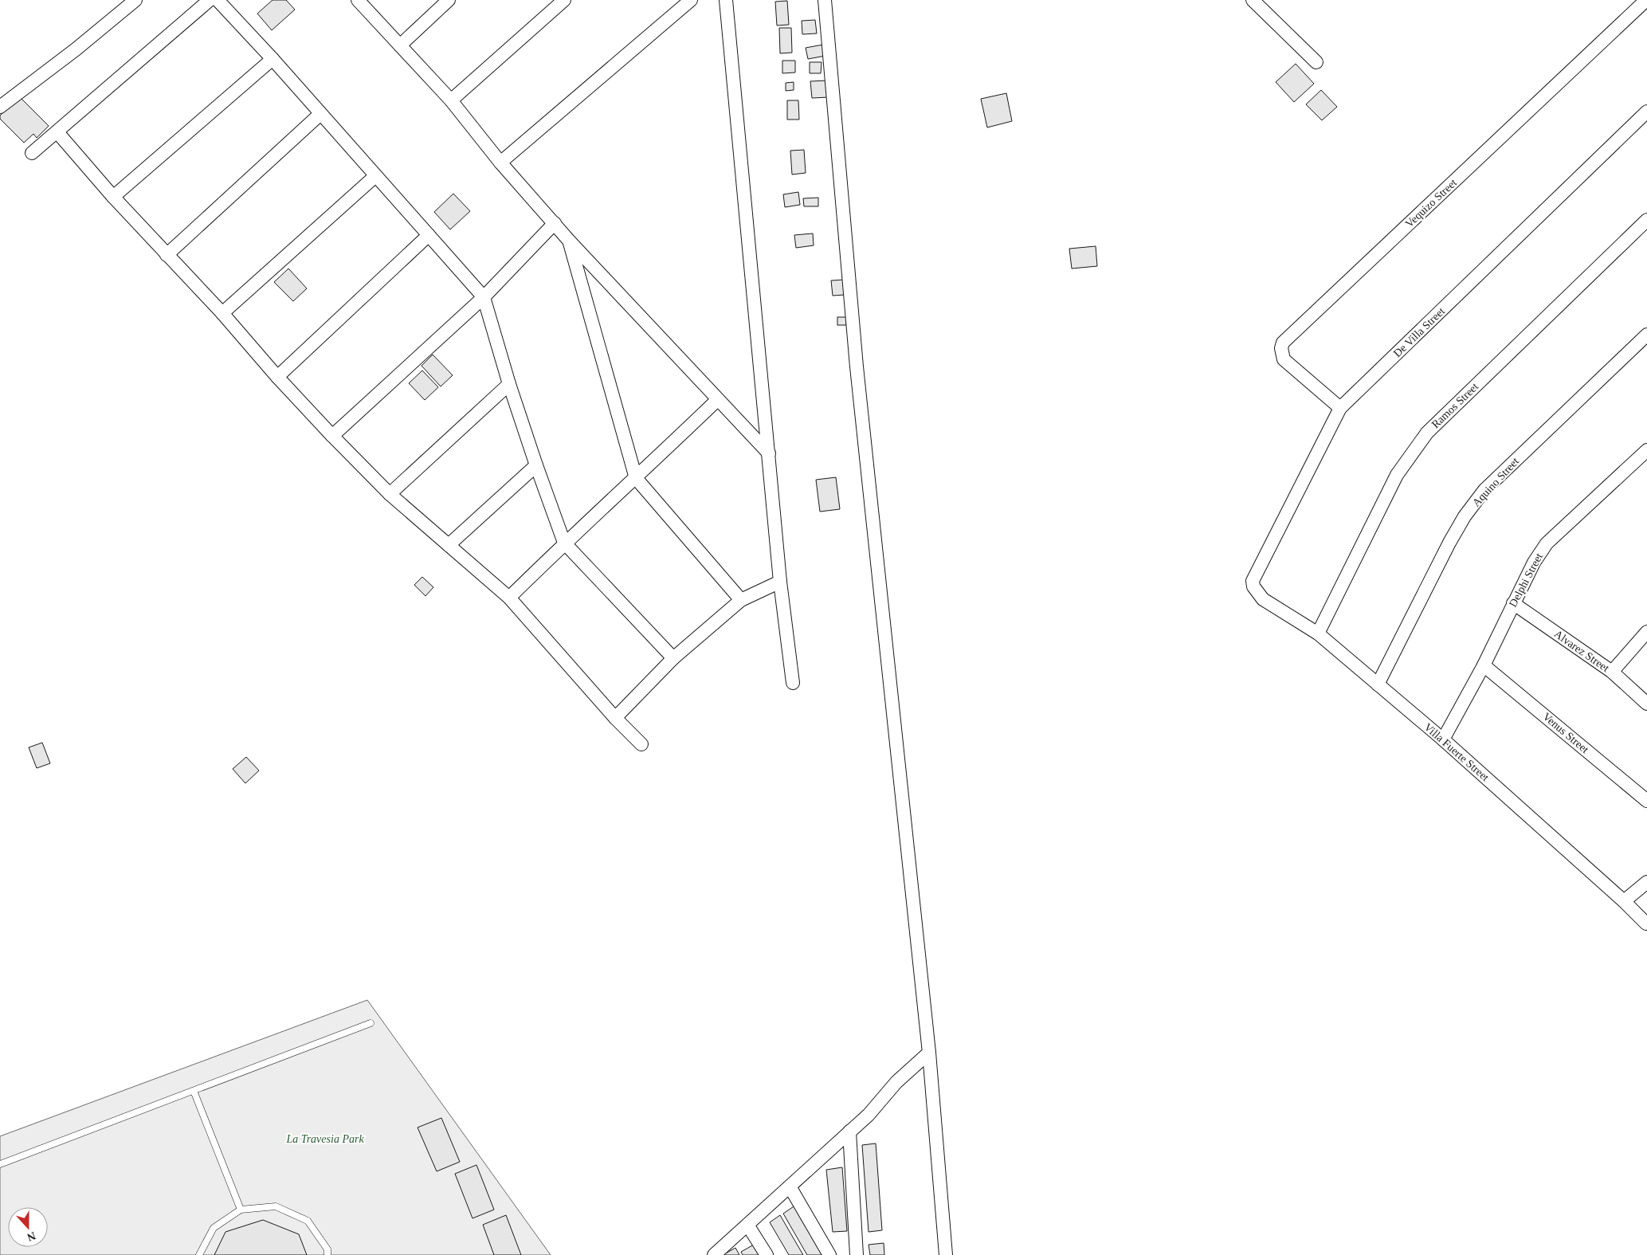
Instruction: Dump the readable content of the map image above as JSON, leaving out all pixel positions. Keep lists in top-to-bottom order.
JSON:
{
  "streets": {
    "street": [
      "Vequizo Street",
      "De Villa Street",
      "Ramos Street",
      "Aquino Street",
      "Delphi Street",
      "Alvarez Street",
      "Venus Street",
      "Villa Fuerte Street"
    ]
  },
  "crossings": [
    ["Vequizo Street", "De Villa Street"],
    ["De Villa Street", "Villa Fuerte Street"],
    ["Ramos Street", "Villa Fuerte Street"],
    ["Aquino Street", "Villa Fuerte Street"],
    ["Delphi Street", "Alvarez Street"],
    ["Delphi Street", "Venus Street"],
    ["Delphi Street", "Villa Fuerte Street"]
  ],
  "parks": ["La Travesia Park"],
  "north": "bottom"
}
